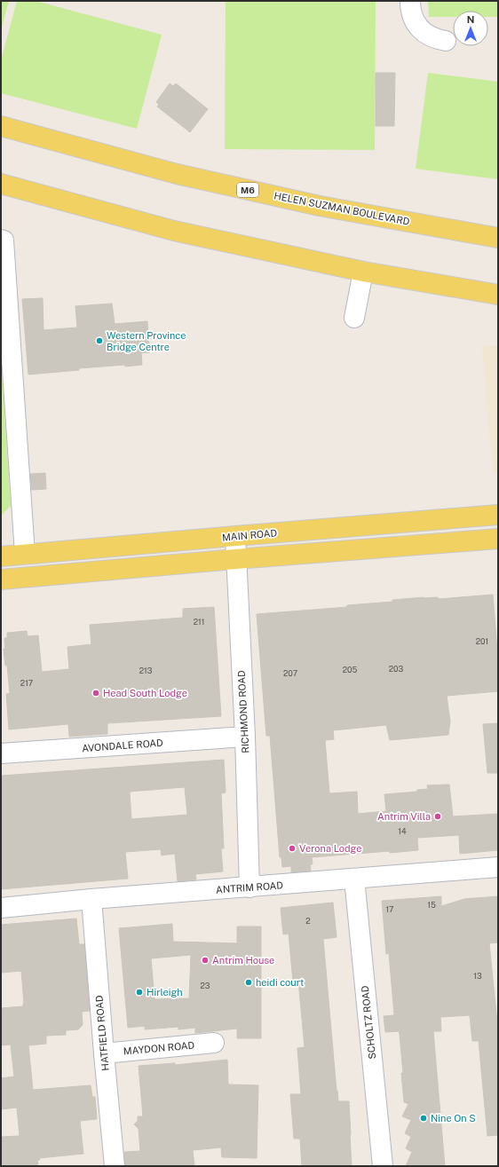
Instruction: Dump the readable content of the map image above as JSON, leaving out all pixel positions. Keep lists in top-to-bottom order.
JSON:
{
  "streets": {
    "main road": ["M6", "HELEN SUZMAN BOULEVARD", "MAIN ROAD"],
    "street": [
      "RICHMOND ROAD",
      "AVONDALE ROAD",
      "ANTRIM ROAD",
      "SCHOLTZ ROAD",
      "HATFIELD ROAD",
      "MAYDON ROAD"
    ]
  },
  "crossings": [
    ["MAIN ROAD", "RICHMOND ROAD"],
    ["RICHMOND ROAD", "AVONDALE ROAD"],
    ["RICHMOND ROAD", "ANTRIM ROAD"],
    ["ANTRIM ROAD", "SCHOLTZ ROAD"],
    ["ANTRIM ROAD", "HATFIELD ROAD"],
    ["HATFIELD ROAD", "MAYDON ROAD"]
  ],
  "places": [
    "Western Province Bridge Centre",
    "Head South Lodge",
    "Antrim Villa",
    "Verona Lodge",
    "Antrim House",
    "heidi court",
    "Hirleigh",
    "Nine On S"
  ],
  "house_numbers": [
    "211",
    "201",
    "203",
    "205",
    "213",
    "207",
    "217",
    "14",
    "15",
    "17",
    "2",
    "13",
    "23"
  ],
  "north": "top"
}
